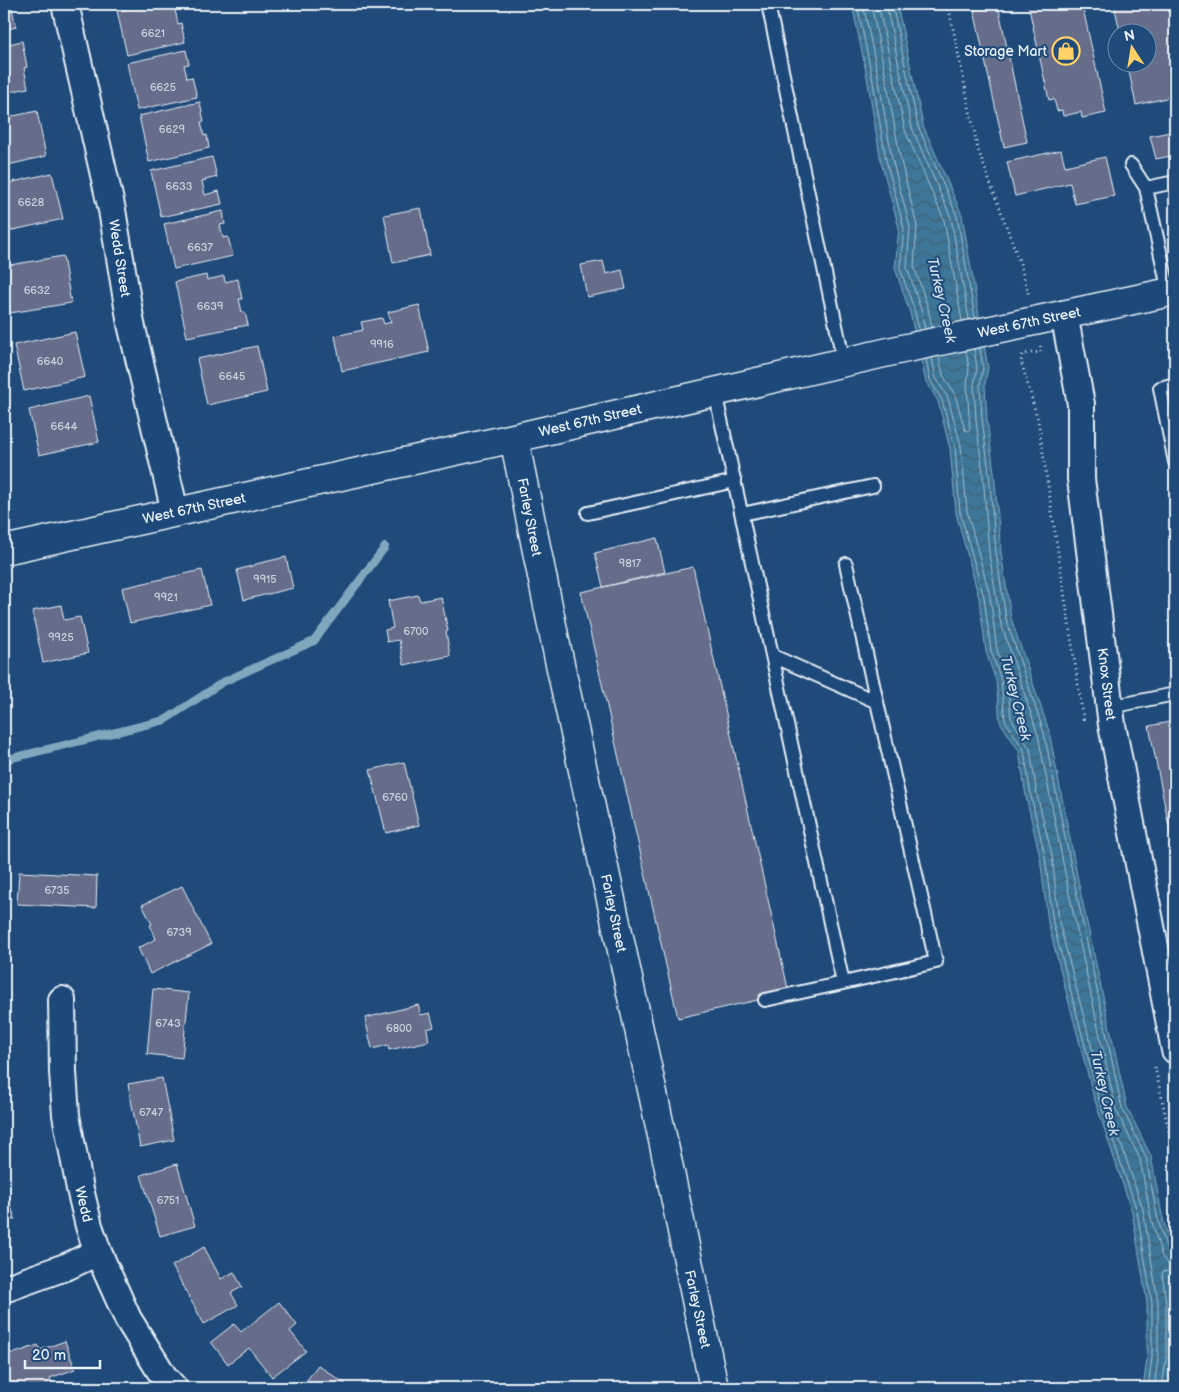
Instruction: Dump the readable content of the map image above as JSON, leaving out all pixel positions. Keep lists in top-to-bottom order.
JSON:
{
  "streets": {
    "street": [
      "Wedd Street",
      "West 67th Street",
      "Farley Street",
      "Knox Street",
      "Wedd"
    ]
  },
  "crossings": [
    ["Wedd Street", "West 67th Street"],
    ["West 67th Street", "Farley Street"],
    ["West 67th Street", "Knox Street"]
  ],
  "water": ["Turkey Creek"],
  "places": {
    "shop": ["Storage Mart"]
  },
  "house_numbers": [
    "6621",
    "6625",
    "6629",
    "6633",
    "6628",
    "6637",
    "6632",
    "6639",
    "9916",
    "6640",
    "6645",
    "6644",
    "9817",
    "9915",
    "9921",
    "6700",
    "9925",
    "6760",
    "6735",
    "6739",
    "6743",
    "6800",
    "6747",
    "6751"
  ],
  "scale_bar": "20 m",
  "north": "top"
}
